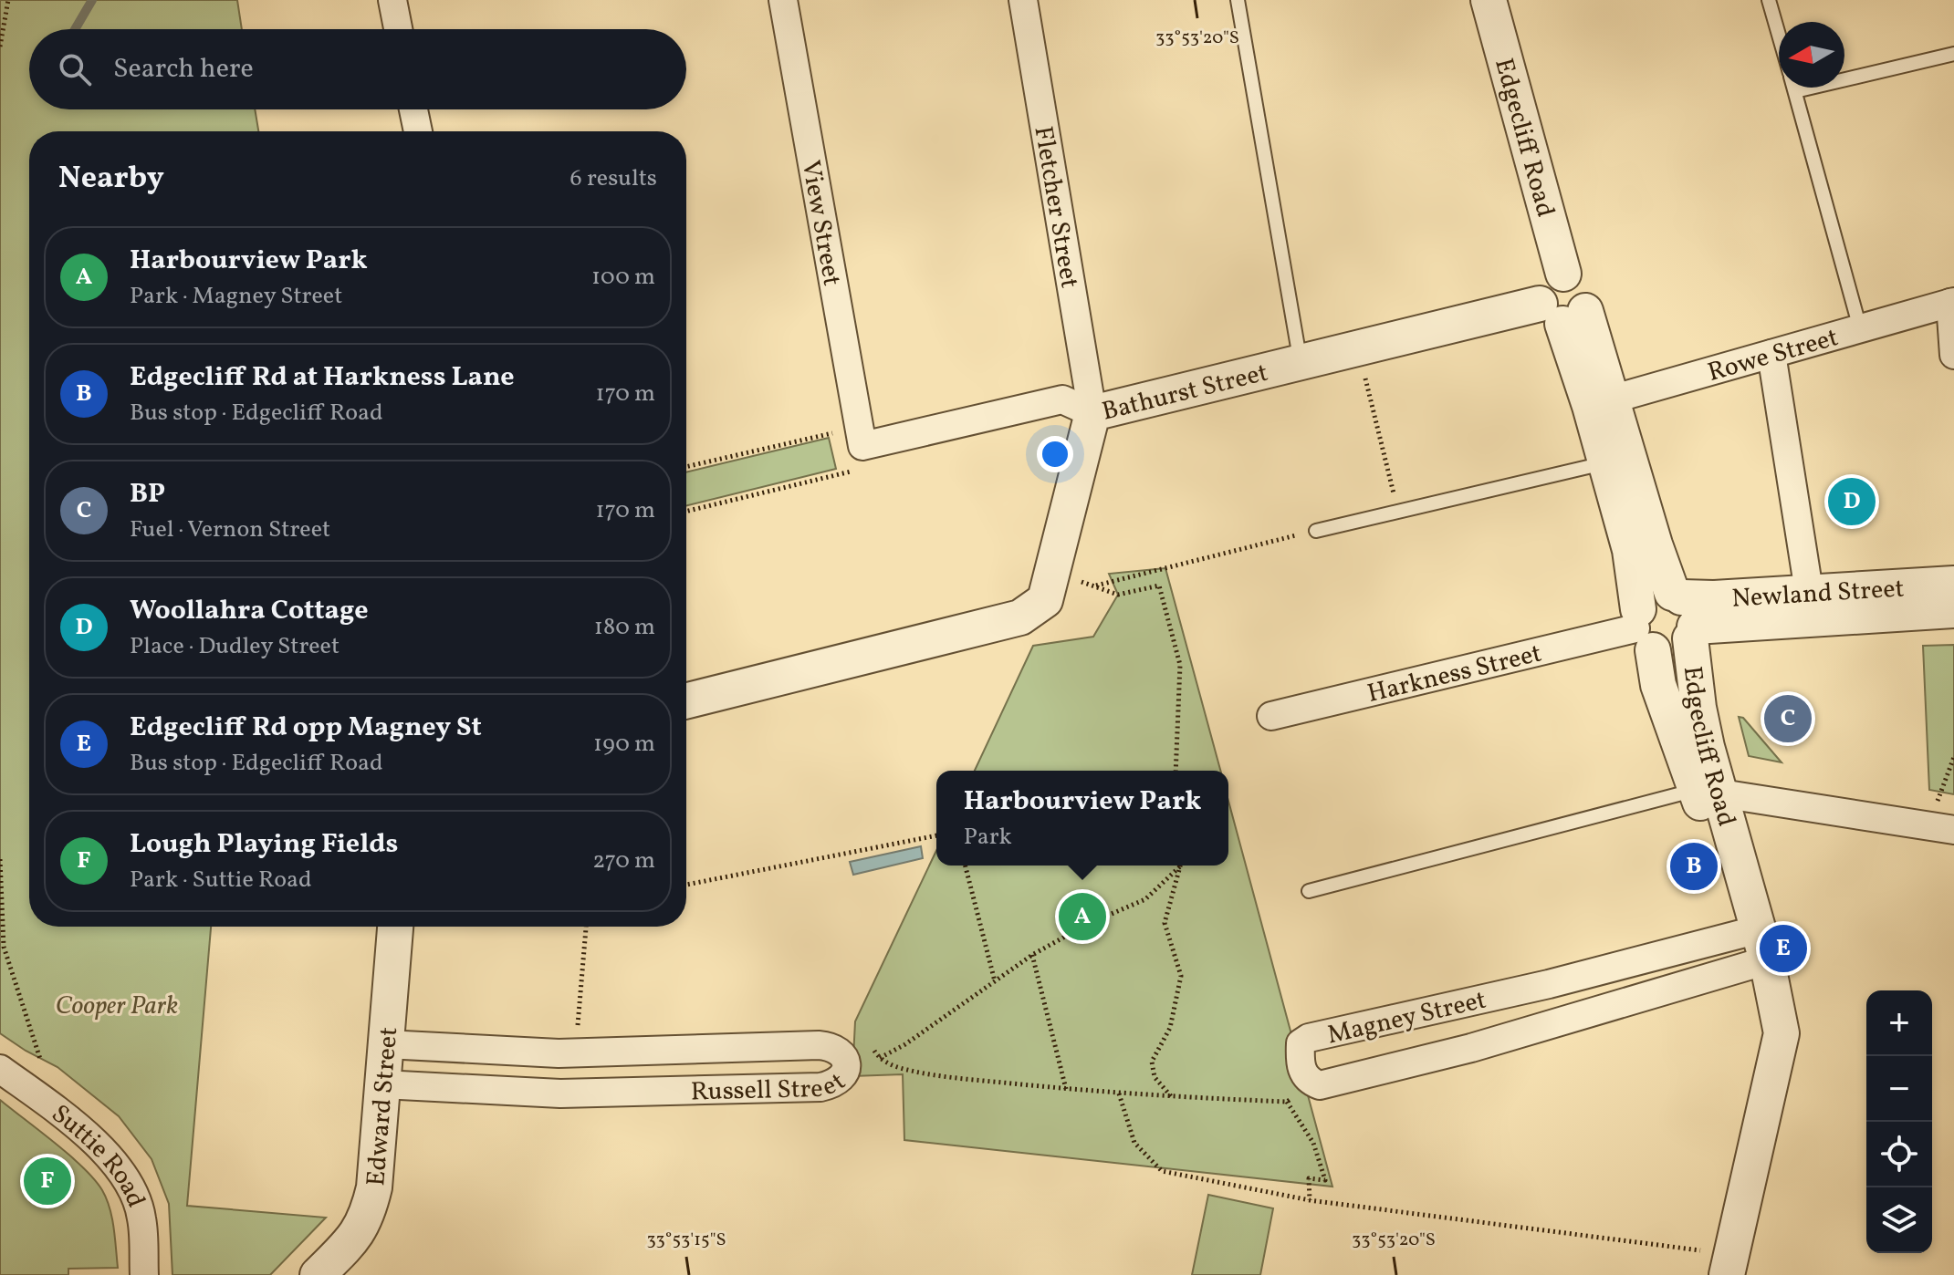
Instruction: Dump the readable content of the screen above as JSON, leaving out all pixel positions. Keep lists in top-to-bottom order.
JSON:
{
  "streets": {
    "street": [
      "Edgecliff Road",
      "Fletcher Street",
      "View Street",
      "Rowe Street",
      "Bathurst Street",
      "Newland Street",
      "Harkness Street",
      "Magney Street",
      "Russell Street",
      "Edward Street",
      "Suttie Road"
    ]
  },
  "crossings": [
    ["Edgecliff Road", "Rowe Street"],
    ["Edgecliff Road", "Bathurst Street"],
    ["Edgecliff Road", "Newland Street"],
    ["Edgecliff Road", "Harkness Street"],
    ["Edgecliff Road", "Magney Street"],
    ["Fletcher Street", "Bathurst Street"],
    ["Russell Street", "Edward Street"]
  ],
  "parks": ["Cooper Park"],
  "north": "left",
  "page": {
    "search": "Search here",
    "heading": ["Nearby", "6 results"],
    "list": [
      {
        "mark": "A",
        "name": "Harbourview Park",
        "note": "Park · Magney Street",
        "value": "100 m"
      },
      {
        "mark": "B",
        "name": "Edgecliff Rd at Harkness Lane",
        "note": "Bus stop · Edgecliff Road",
        "value": "170 m"
      },
      {
        "mark": "C",
        "name": "BP",
        "note": "Fuel · Vernon Street",
        "value": "170 m"
      },
      {
        "mark": "D",
        "name": "Woollahra Cottage",
        "note": "Place · Dudley Street",
        "value": "180 m"
      },
      {
        "mark": "E",
        "name": "Edgecliff Rd opp Magney St",
        "note": "Bus stop · Edgecliff Road",
        "value": "190 m"
      },
      {
        "mark": "F",
        "name": "Lough Playing Fields",
        "note": "Park · Suttie Road",
        "value": "270 m"
      }
    ],
    "pins": [
      "D",
      "C",
      "B",
      "A",
      "E",
      "F"
    ],
    "popup": ["Harbourview Park", "Park"],
    "map_buttons": ["+", "−"]
  },
  "coordinates": ["33°53'20\"S", "33°53'15\"S"]
}
